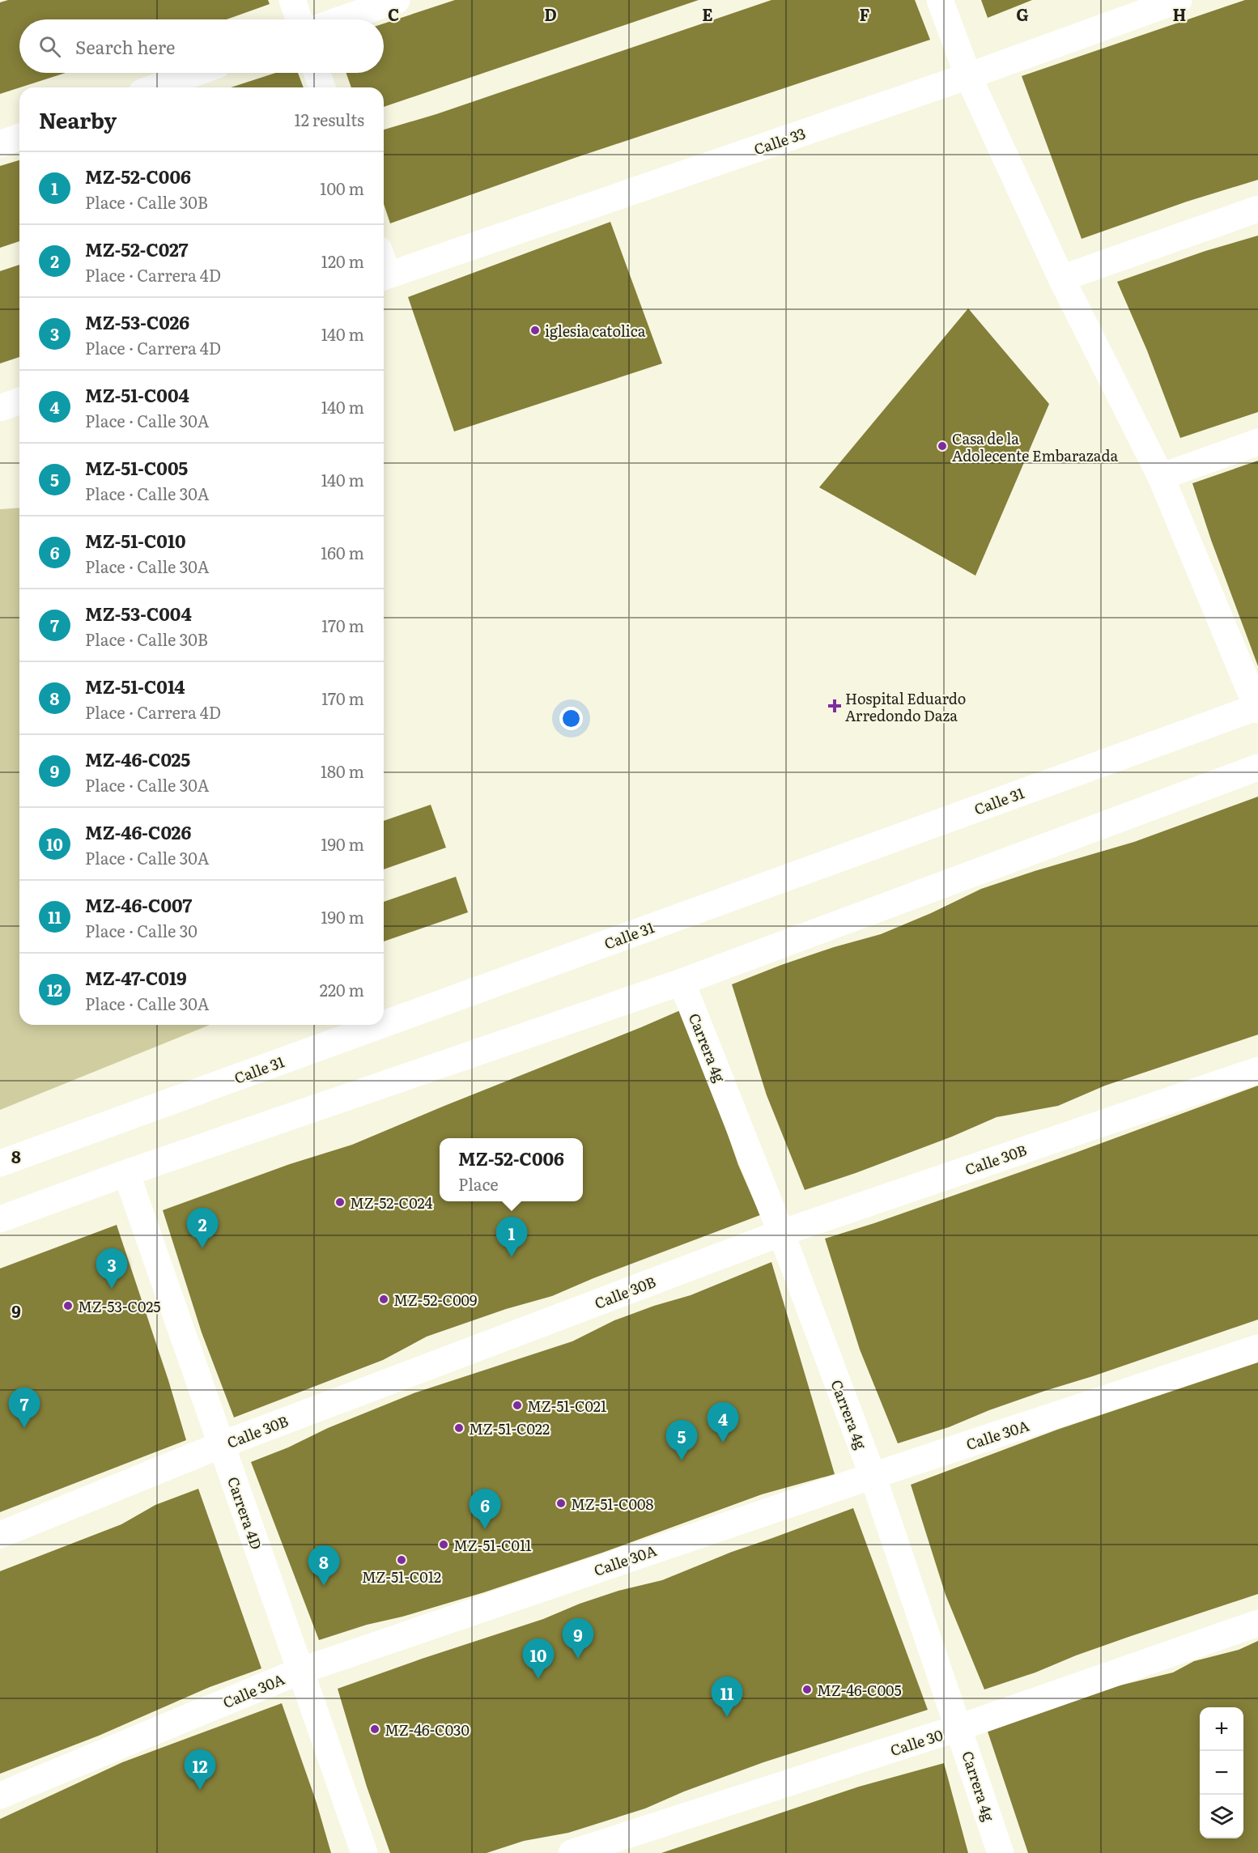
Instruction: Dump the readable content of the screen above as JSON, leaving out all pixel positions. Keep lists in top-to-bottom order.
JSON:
{
  "streets": {
    "street": [
      "Calle 33",
      "Calle 31",
      "Carrera 4g",
      "Calle 30B",
      "Calle 30A",
      "Carrera 4D",
      "Calle 30"
    ]
  },
  "crossings": [
    ["Carrera 4g", "Calle 30B"],
    ["Carrera 4g", "Calle 30A"],
    ["Carrera 4g", "Calle 30"],
    ["Calle 30B", "Carrera 4D"],
    ["Calle 30A", "Carrera 4D"]
  ],
  "places": {
    "other": [
      "iglesia catolica",
      "Casa de la Adolecente Embarazada",
      "MZ-52-C024",
      "MZ-52-C009",
      "MZ-53-C025",
      "MZ-51-C021",
      "MZ-51-C022",
      "MZ-51-C008",
      "MZ-51-C011",
      "MZ-51-C012",
      "MZ-46-C005",
      "MZ-46-C030"
    ],
    "health": ["Hospital Eduardo Arredondo Daza"]
  },
  "page": {
    "search": "Search here",
    "heading": ["Nearby", "12 results"],
    "list": [
      {
        "mark": "1",
        "name": "MZ-52-C006",
        "note": "Place · Calle 30B",
        "value": "100 m"
      },
      {
        "mark": "2",
        "name": "MZ-52-C027",
        "note": "Place · Carrera 4D",
        "value": "120 m"
      },
      {
        "mark": "3",
        "name": "MZ-53-C026",
        "note": "Place · Carrera 4D",
        "value": "140 m"
      },
      {
        "mark": "4",
        "name": "MZ-51-C004",
        "note": "Place · Calle 30A",
        "value": "140 m"
      },
      {
        "mark": "5",
        "name": "MZ-51-C005",
        "note": "Place · Calle 30A",
        "value": "140 m"
      },
      {
        "mark": "6",
        "name": "MZ-51-C010",
        "note": "Place · Calle 30A",
        "value": "160 m"
      },
      {
        "mark": "7",
        "name": "MZ-53-C004",
        "note": "Place · Calle 30B",
        "value": "170 m"
      },
      {
        "mark": "8",
        "name": "MZ-51-C014",
        "note": "Place · Carrera 4D",
        "value": "170 m"
      },
      {
        "mark": "9",
        "name": "MZ-46-C025",
        "note": "Place · Calle 30A",
        "value": "180 m"
      },
      {
        "mark": "10",
        "name": "MZ-46-C026",
        "note": "Place · Calle 30A",
        "value": "190 m"
      },
      {
        "mark": "11",
        "name": "MZ-46-C007",
        "note": "Place · Calle 30",
        "value": "190 m"
      },
      {
        "mark": "12",
        "name": "MZ-47-C019",
        "note": "Place · Calle 30A",
        "value": "220 m"
      }
    ],
    "popup": ["MZ-52-C006", "Place"],
    "pins": [
      "2",
      "1",
      "3",
      "7",
      "4",
      "5",
      "6",
      "8",
      "9",
      "10",
      "11",
      "12"
    ],
    "map_buttons": ["+", "−"]
  },
  "grid": {
    "columns": [
      "C",
      "D",
      "E",
      "F",
      "G",
      "H"
    ],
    "rows": ["8", "9"]
  }
}
